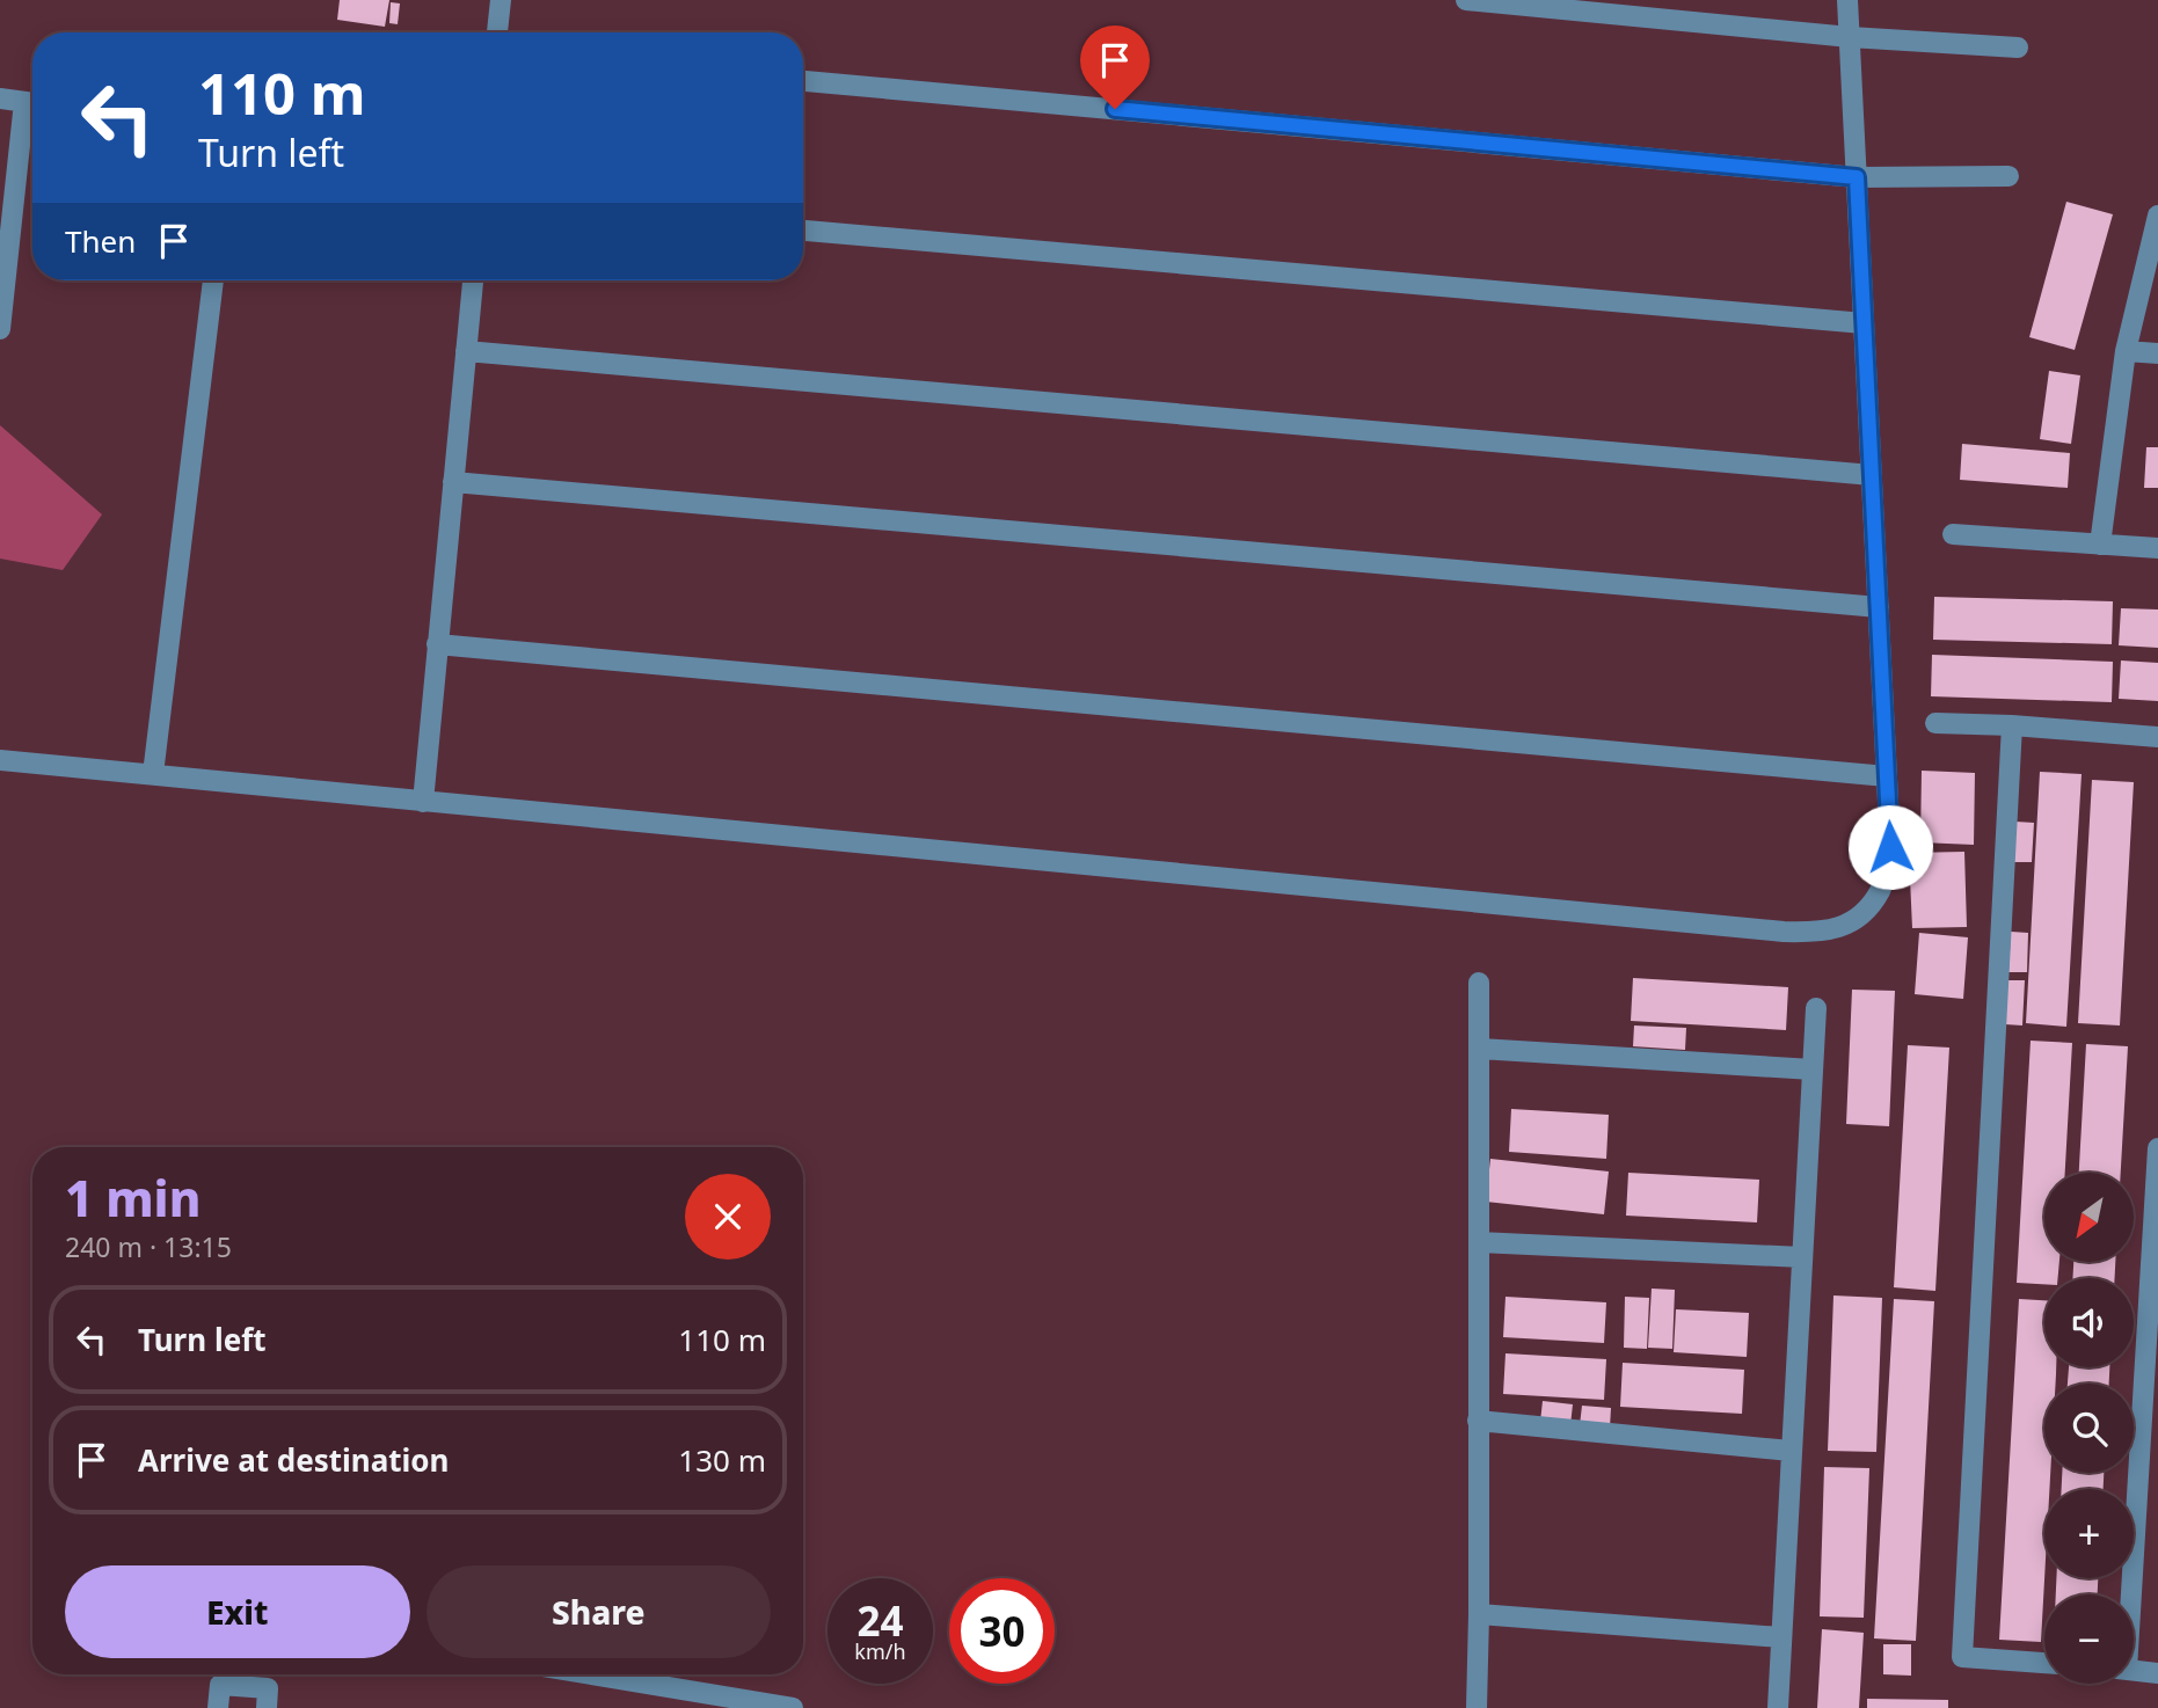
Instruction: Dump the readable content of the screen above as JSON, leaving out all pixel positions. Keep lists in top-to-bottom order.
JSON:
{
  "north": "bottom left",
  "page": {
    "turn": ["110 m", "Turn left"],
    "then": "Then",
    "heading": ["1 min", "240 m · 13:15"],
    "map_buttons": ["+", "−"],
    "list": [
      {
        "name": "Turn left",
        "value": "110 m"
      },
      {
        "name": "Arrive at destination",
        "value": "130 m"
      }
    ],
    "buttons": ["Exit", "Share"],
    "speed": "24 km/h",
    "limit": "30"
  }
}
